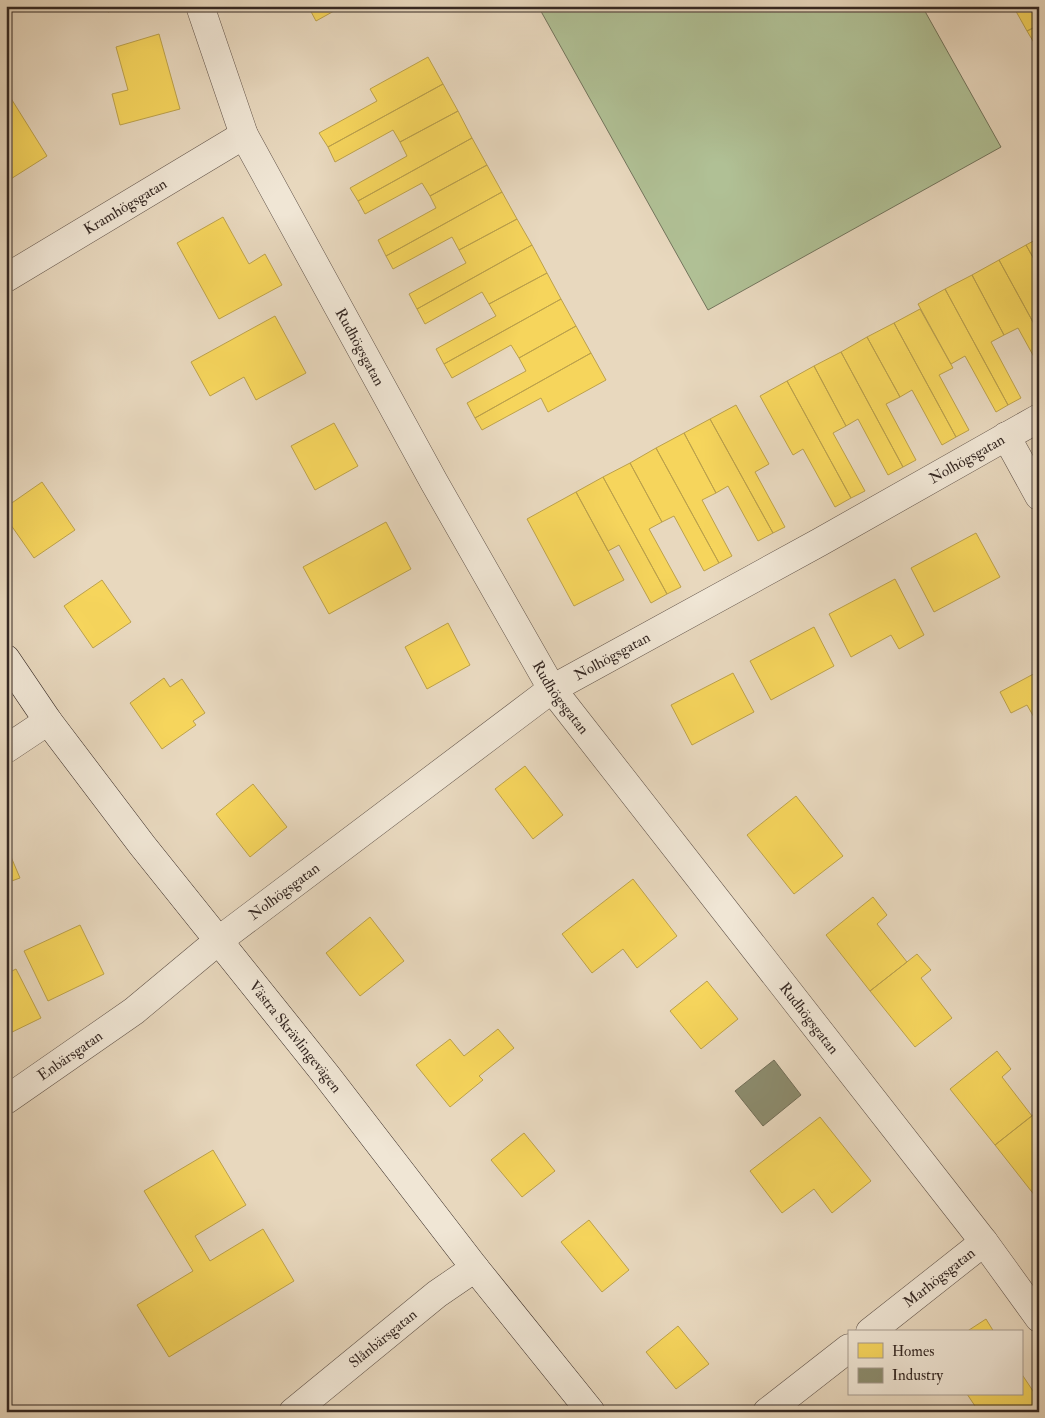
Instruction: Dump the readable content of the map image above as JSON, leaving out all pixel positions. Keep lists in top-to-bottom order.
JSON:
{
  "streets": {
    "street": [
      "Kramhögsgatan",
      "Rudhögsgatan",
      "Nolhögsgatan",
      "Västra Skrävlingevägen",
      "Enbärsgatan",
      "Marhögsgatan",
      "Slånbärsgatan"
    ]
  },
  "crossings": [
    ["Kramhögsgatan", "Rudhögsgatan"],
    ["Rudhögsgatan", "Nolhögsgatan"],
    ["Rudhögsgatan", "Marhögsgatan"],
    ["Nolhögsgatan", "Västra Skrävlingevägen"],
    ["Nolhögsgatan", "Enbärsgatan"],
    ["Västra Skrävlingevägen", "Slånbärsgatan"]
  ],
  "legend": ["Homes", "Industry"]
}
